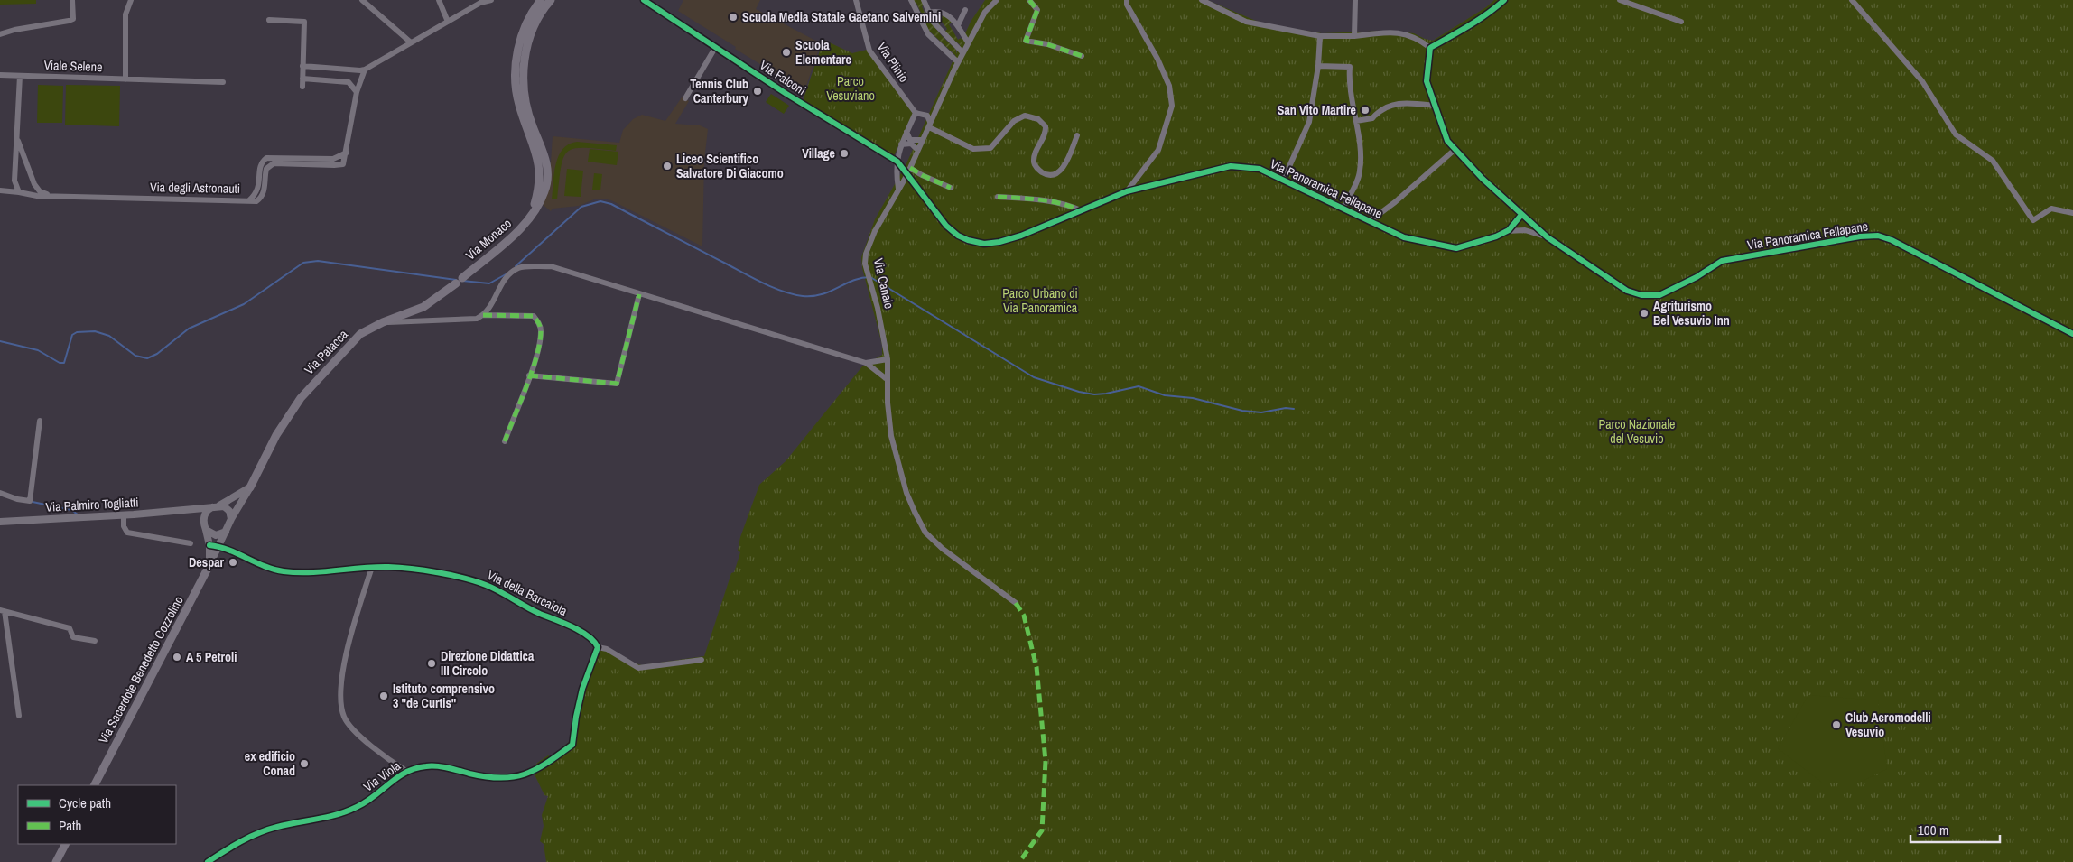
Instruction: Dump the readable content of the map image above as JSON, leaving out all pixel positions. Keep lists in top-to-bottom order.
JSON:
{
  "streets": {
    "main road": ["Via Monaco", "Via Patacca", "Via Sacerdote Benedetto Cozzolino"],
    "street": [
      "Via Plinio",
      "Viale Selene",
      "Via Falconi",
      "Via degli Astronauti",
      "Via Panoramica Fellapane",
      "Via Canale",
      "Via Palmiro Togliatti",
      "Via della Barcaiola",
      "Via Viola"
    ]
  },
  "crossings": [
    ["Via Plinio", "Via Canale"],
    ["Via Falconi", "Via Panoramica Fellapane"],
    ["Via Falconi", "Via Canale"],
    ["Via Panoramica Fellapane", "Via Canale"],
    ["Via Monaco", "Via Patacca"],
    ["Via Patacca", "Via Palmiro Togliatti"],
    ["Via Patacca", "Via Sacerdote Benedetto Cozzolino"],
    ["Via Palmiro Togliatti", "Via Sacerdote Benedetto Cozzolino"],
    ["Via della Barcaiola", "Via Sacerdote Benedetto Cozzolino"],
    ["Via della Barcaiola", "Via Viola"]
  ],
  "parks": ["Parco Vesuviano", "Parco Urbano di Via Panoramica", "Parco Nazionale del Vesuvio"],
  "places": [
    "Scuola Media Statale Gaetano Salvemini",
    "Scuola Elementare",
    "Tennis Club Canterbury",
    "San Vito Martire",
    "Village",
    "Liceo Scientifico Salvatore Di Giacomo",
    "Agriturismo Bel Vesuvio Inn",
    "Despar",
    "A 5 Petroli",
    "Direzione Didattica III Circolo",
    "Istituto comprensivo 3 \"de Curtis\"",
    "Club Aeromodelli Vesuvio",
    "ex edificio Conad"
  ],
  "legend": ["Cycle path", "Path"],
  "scale_bar": "100 m"
}
